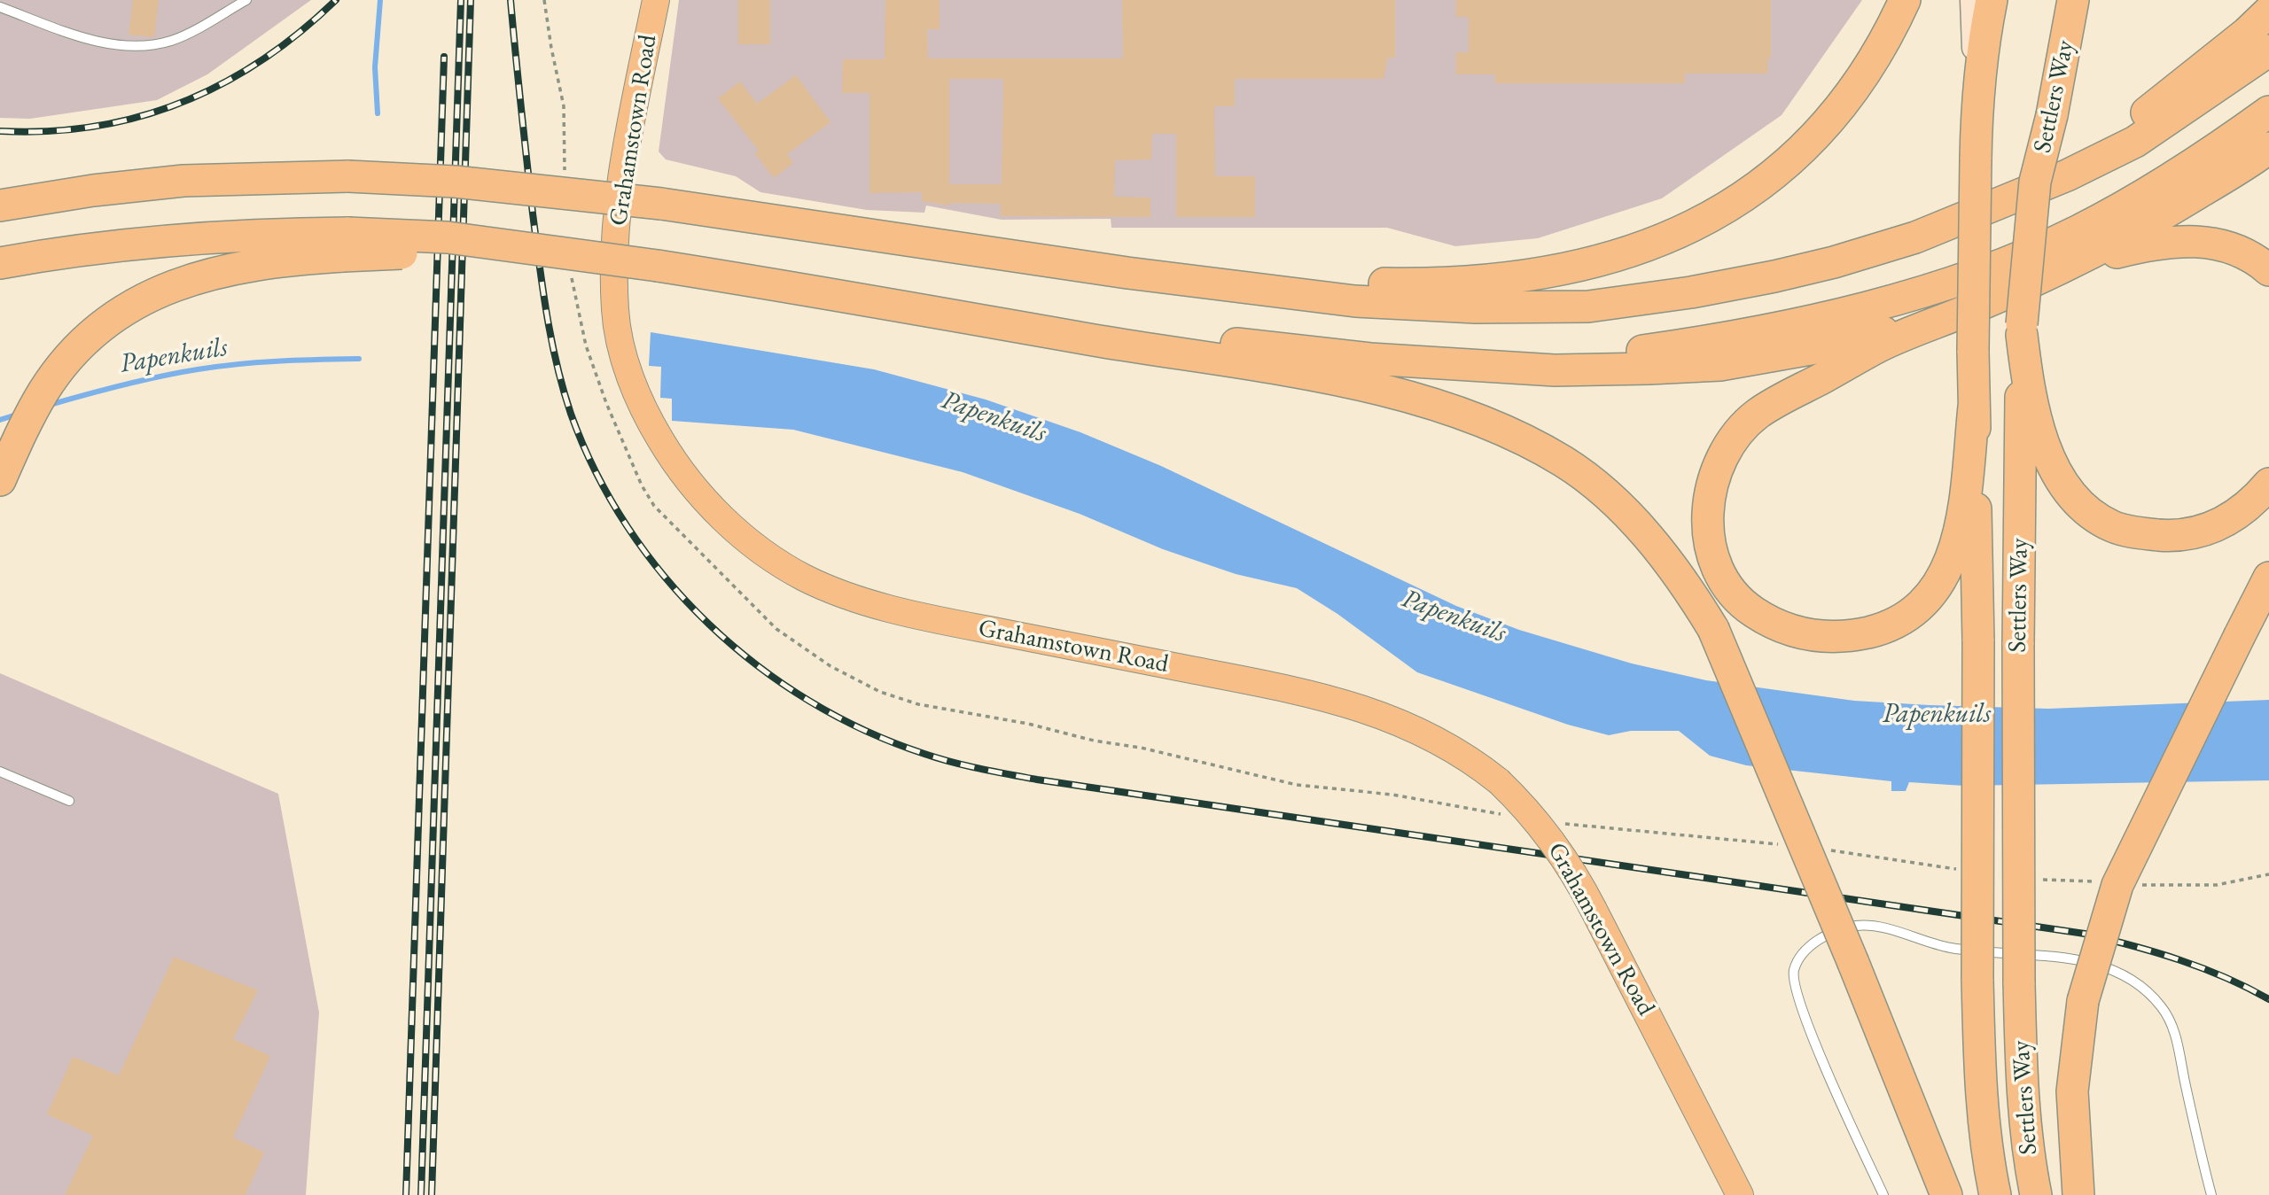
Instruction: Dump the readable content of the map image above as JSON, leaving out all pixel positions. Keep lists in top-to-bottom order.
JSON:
{
  "streets": {
    "highway": ["Settlers Way"],
    "main road": ["Grahamstown Road"]
  },
  "water": ["Papenkuils"]
}
